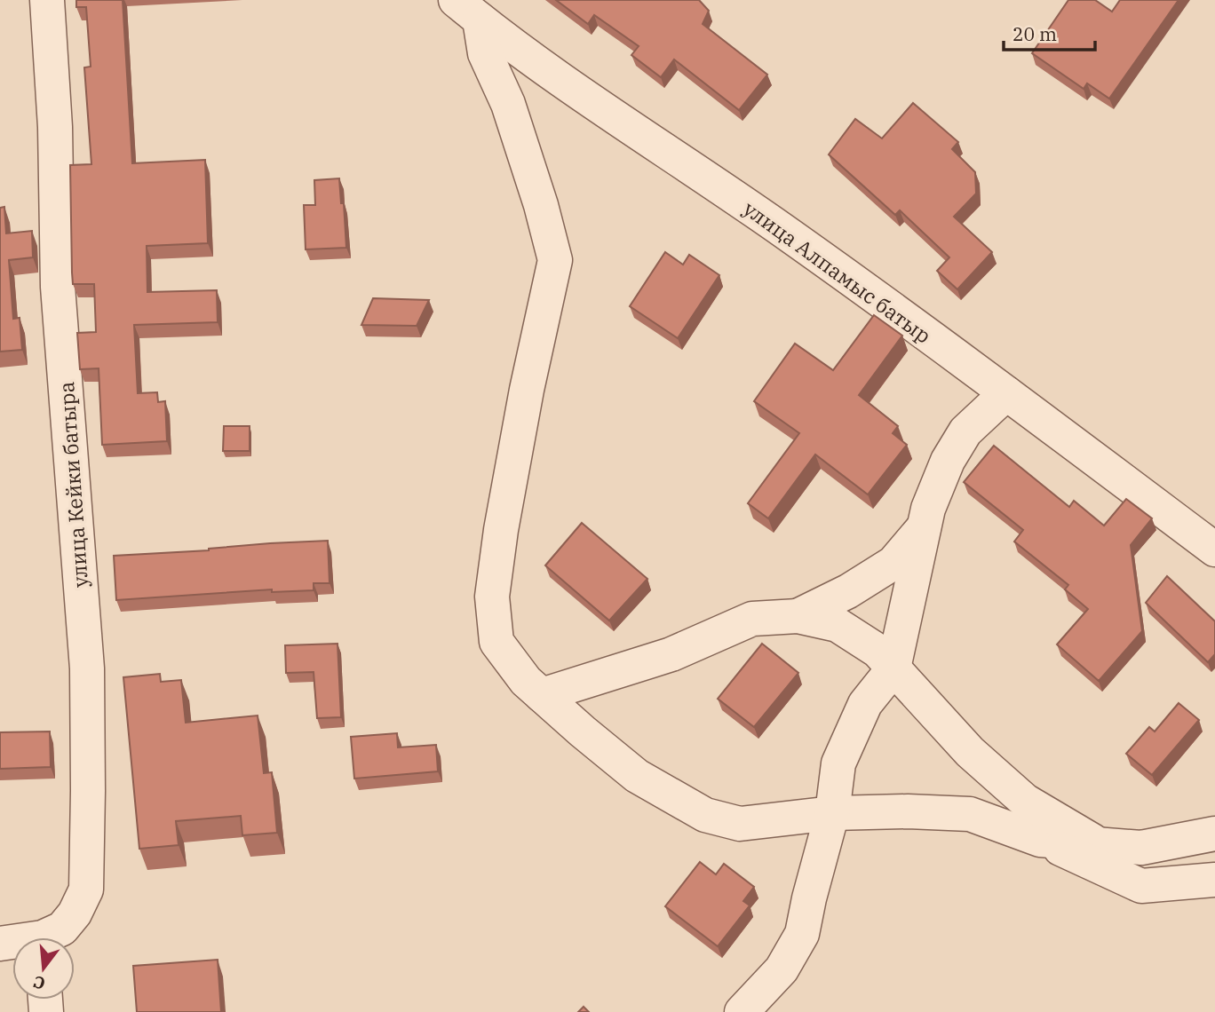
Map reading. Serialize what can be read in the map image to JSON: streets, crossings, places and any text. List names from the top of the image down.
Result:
{
  "streets": {
    "street": ["улица Алпамыс батыр", "улица Кейки батыра"]
  },
  "scale_bar": "20 m",
  "north": "bottom"
}
